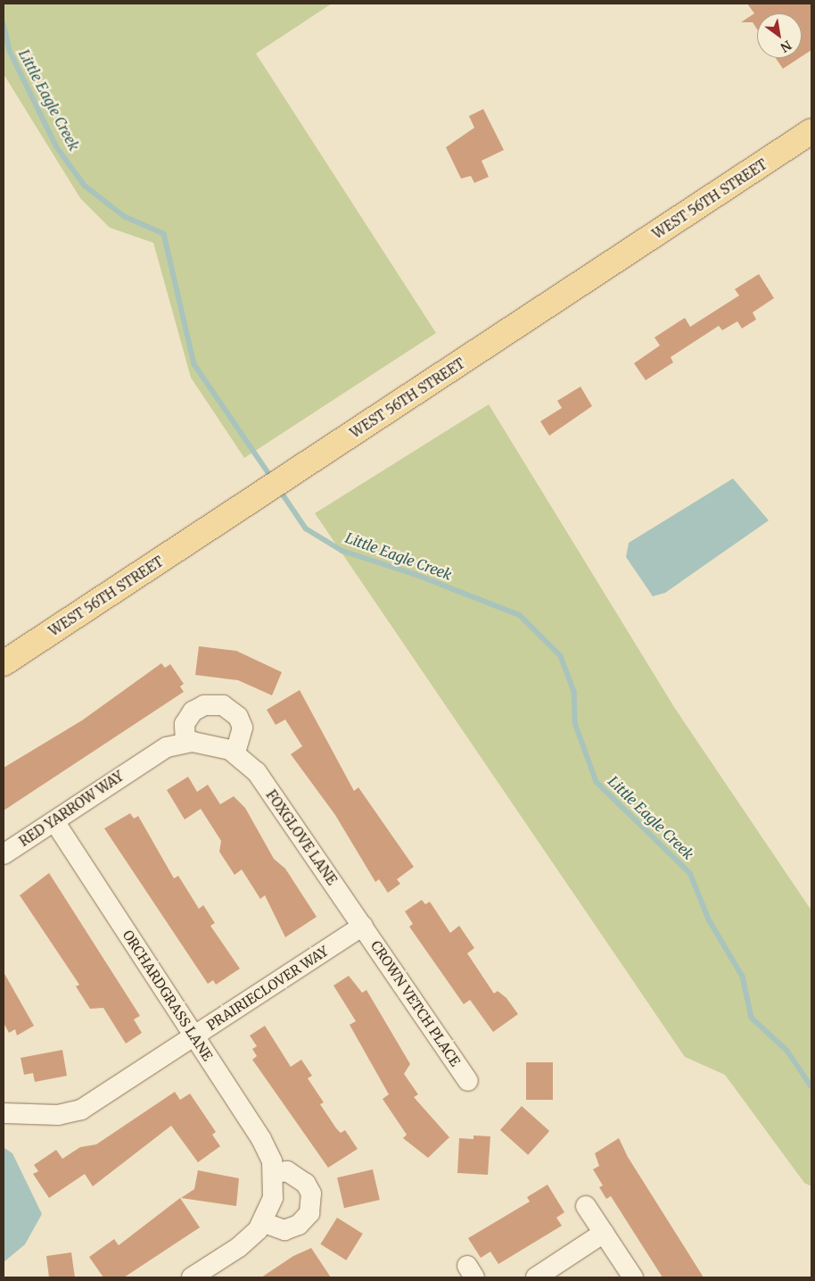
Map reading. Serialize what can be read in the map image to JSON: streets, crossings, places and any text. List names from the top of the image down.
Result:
{
  "streets": {
    "main road": ["WEST 56TH STREET"],
    "street": [
      "RED YARROW WAY",
      "FOXGLOVE LANE",
      "PRAIRIECLOVER WAY",
      "ORCHARDGRASS LANE",
      "CROWN VETCH PLACE"
    ]
  },
  "crossings": [
    ["RED YARROW WAY", "FOXGLOVE LANE"],
    ["RED YARROW WAY", "ORCHARDGRASS LANE"],
    ["FOXGLOVE LANE", "PRAIRIECLOVER WAY"],
    ["FOXGLOVE LANE", "CROWN VETCH PLACE"],
    ["PRAIRIECLOVER WAY", "ORCHARDGRASS LANE"],
    ["PRAIRIECLOVER WAY", "CROWN VETCH PLACE"]
  ],
  "water": ["Little Eagle Creek"],
  "north": "bottom right"
}
